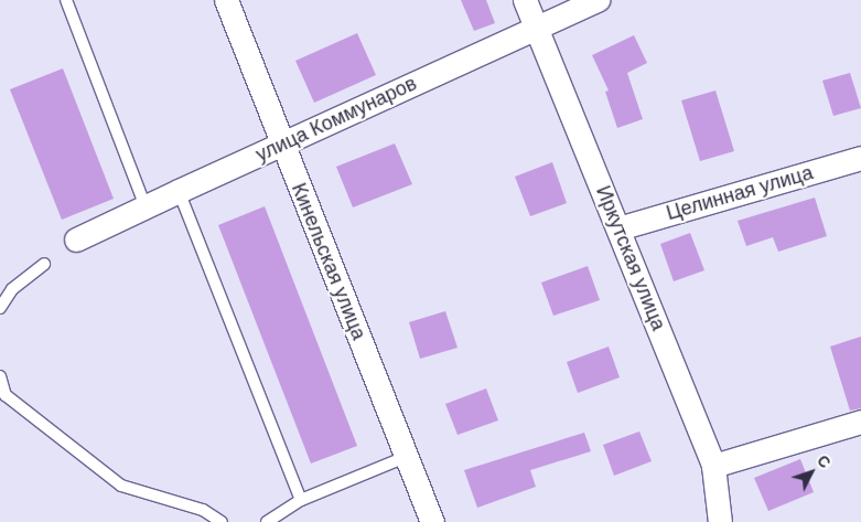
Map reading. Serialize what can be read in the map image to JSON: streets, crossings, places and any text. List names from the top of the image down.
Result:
{
  "streets": {
    "street": [
      "улица Коммунаров",
      "Целинная улица",
      "Иркутская улица",
      "Кинельская улица"
    ]
  },
  "crossings": [
    ["улица Коммунаров", "Иркутская улица"],
    ["улица Коммунаров", "Кинельская улица"],
    ["Целинная улица", "Иркутская улица"]
  ],
  "north": "top right"
}
